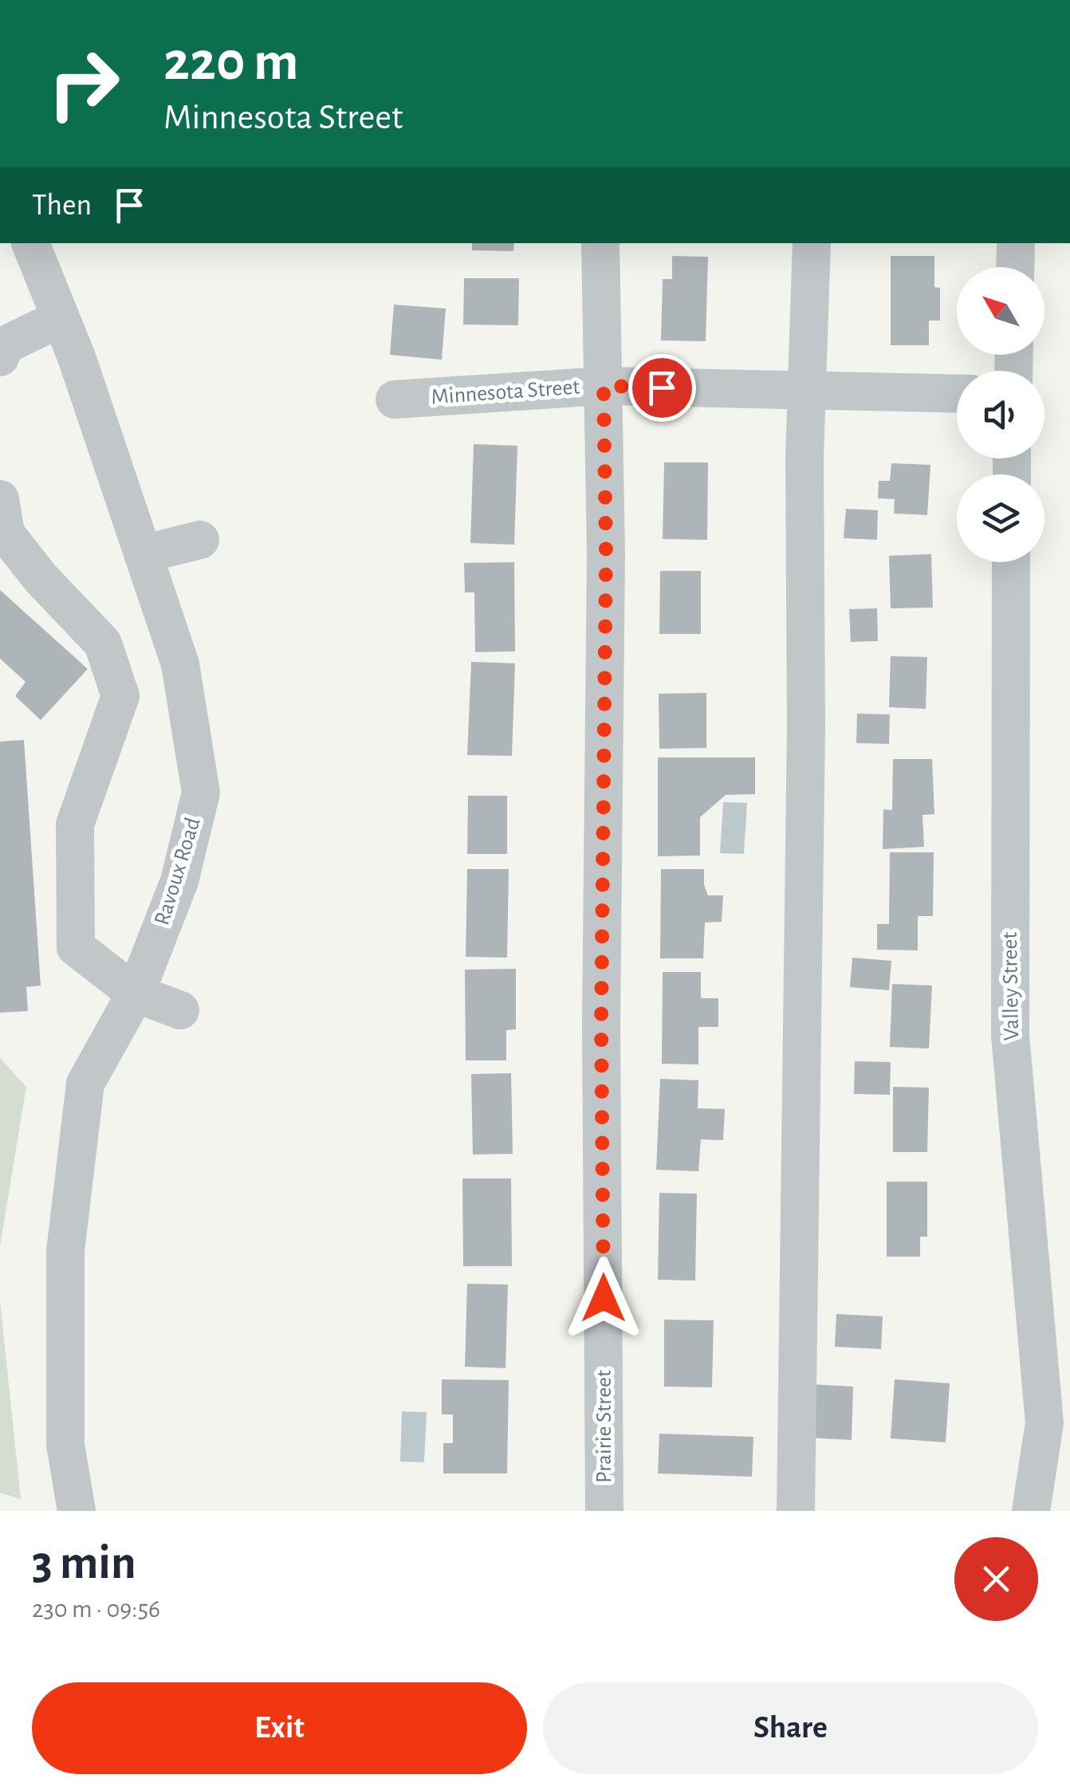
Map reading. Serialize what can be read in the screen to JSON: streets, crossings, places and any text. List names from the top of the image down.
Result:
{
  "streets": {
    "street": [
      "Minnesota Street",
      "Ravoux Road",
      "Valley Street",
      "Prairie Street"
    ]
  },
  "crossings": [
    ["Minnesota Street", "Prairie Street"]
  ],
  "north": "top left",
  "page": {
    "turn": ["220 m", "Minnesota Street"],
    "then": "Then",
    "heading": ["3 min", "230 m · 09:56"],
    "buttons": ["Exit", "Share"]
  }
}
